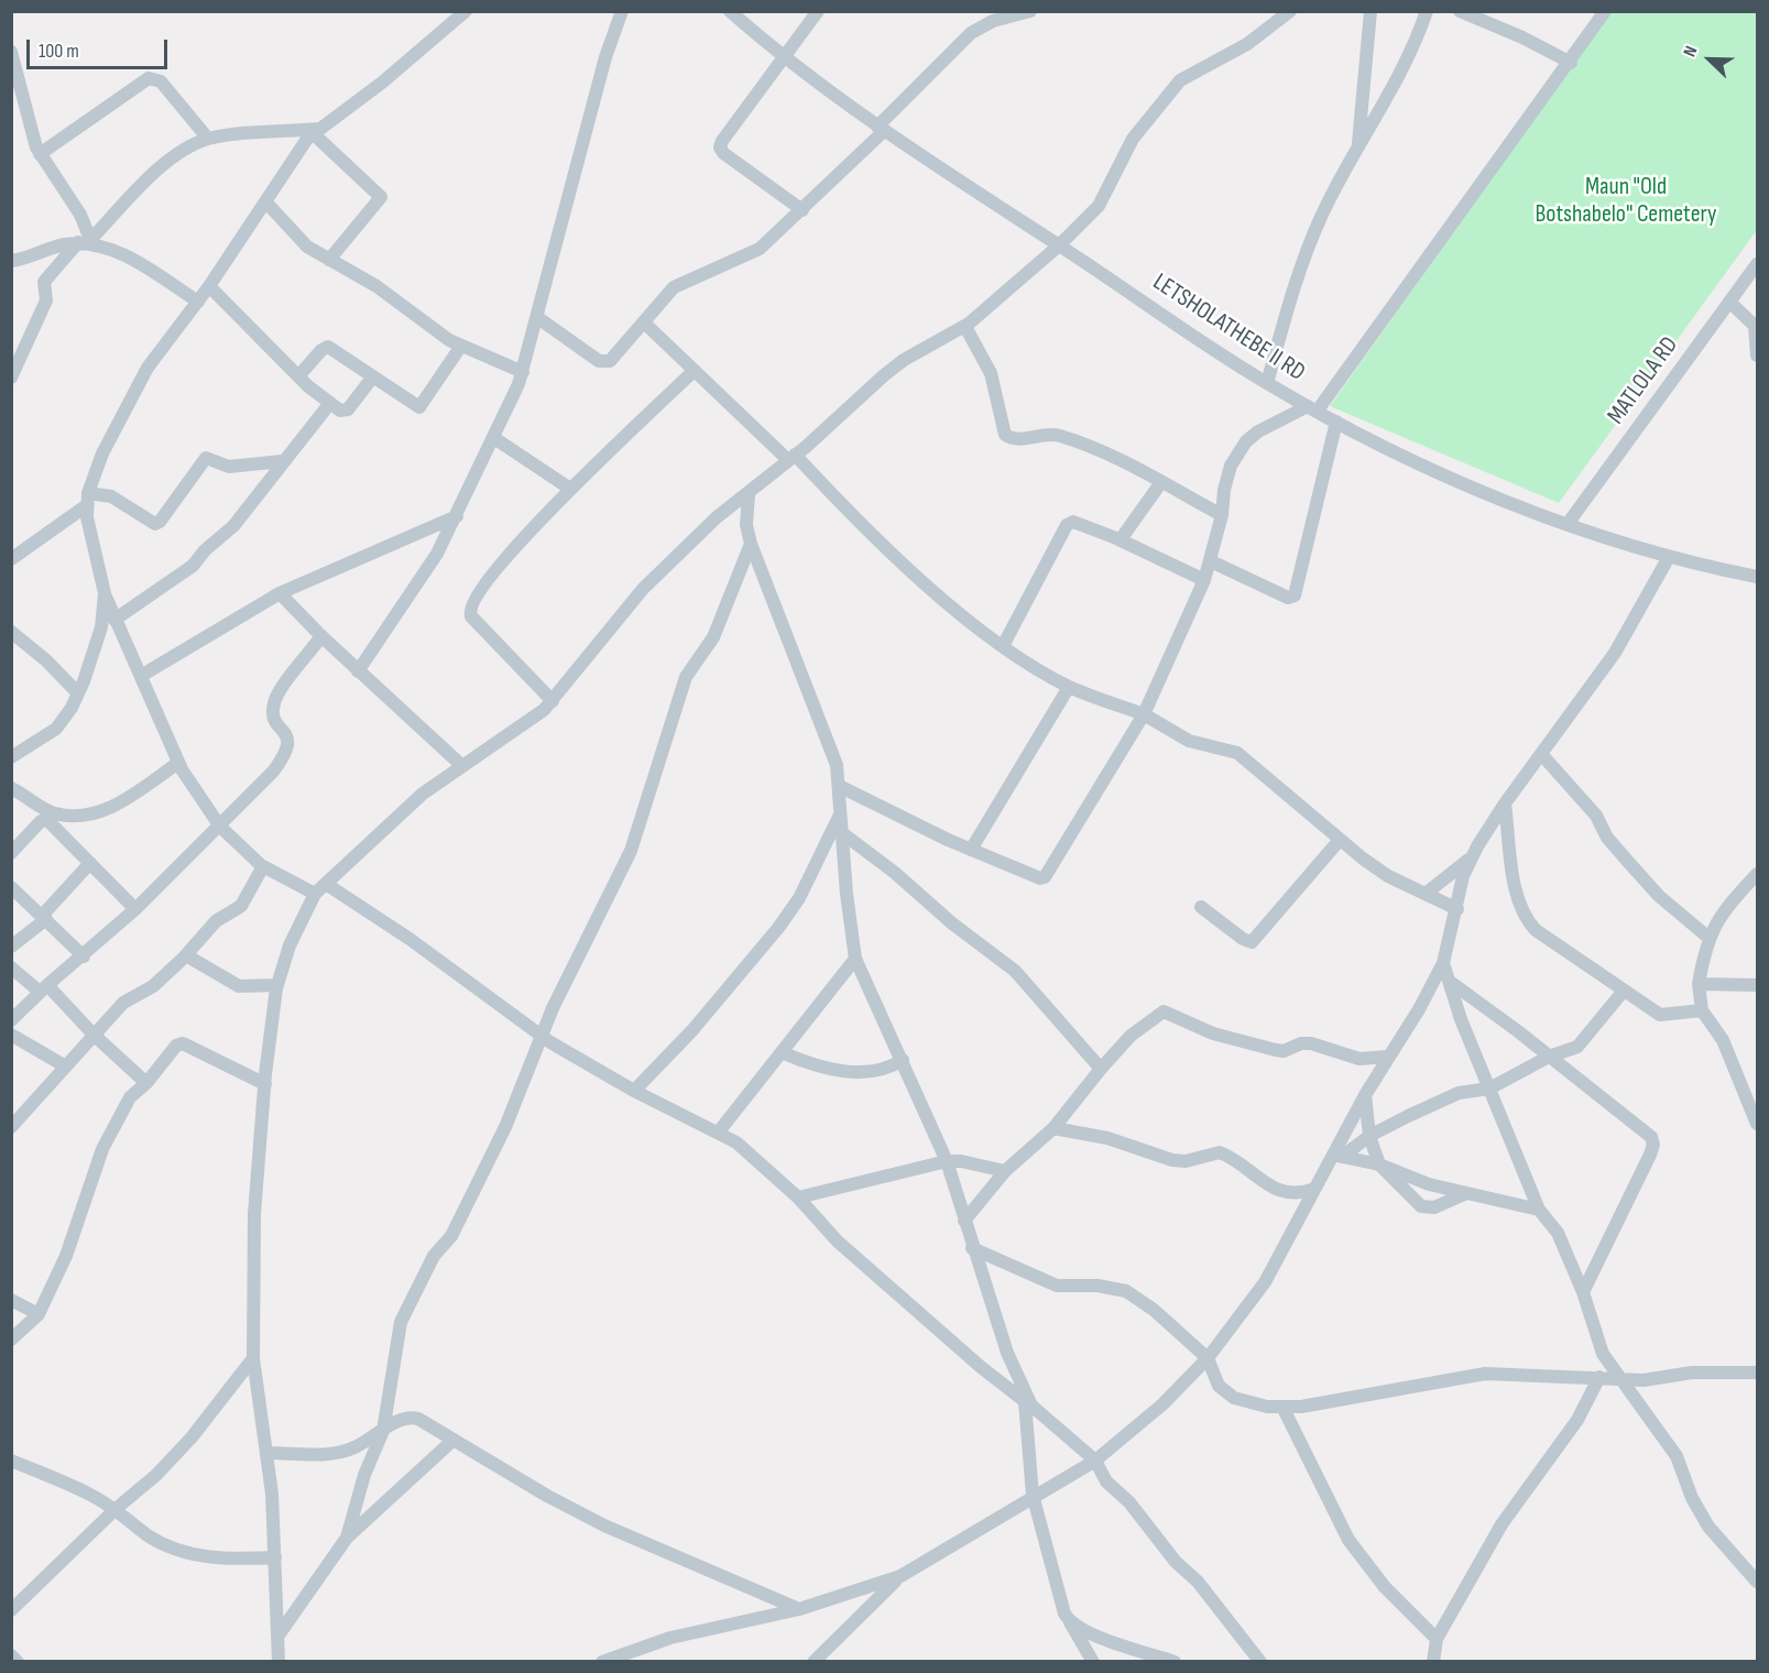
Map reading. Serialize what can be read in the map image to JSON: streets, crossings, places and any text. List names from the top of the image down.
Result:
{
  "streets": {
    "street": ["LETSHOLATHEBE II RD", "MATLOLA RD"]
  },
  "crossings": [
    ["LETSHOLATHEBE II RD", "MATLOLA RD"]
  ],
  "parks": ["Maun \"Old Botshabelo\" Cemetery"],
  "scale_bar": "100 m",
  "north": "top left"
}
